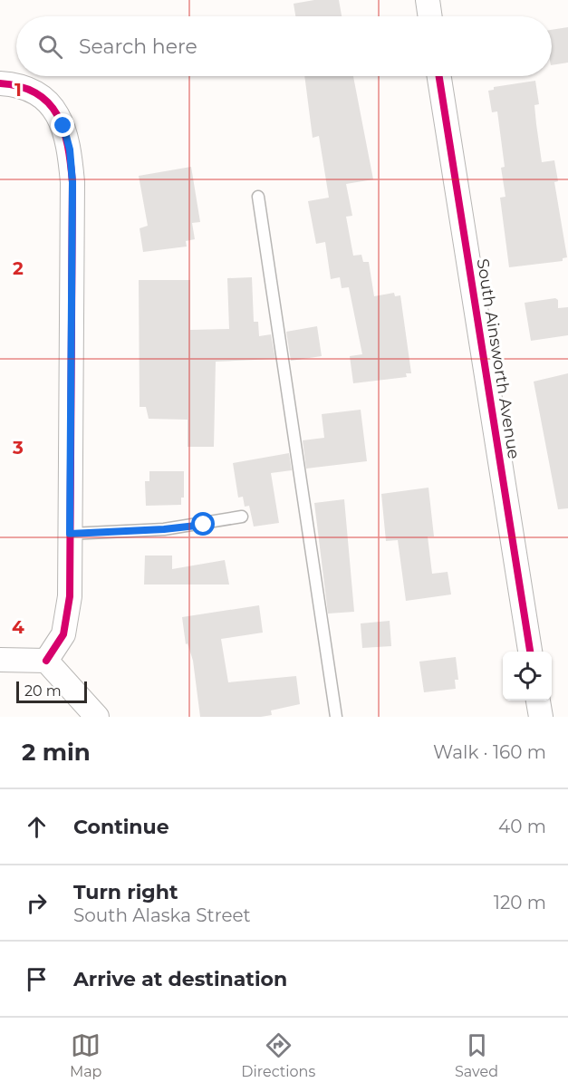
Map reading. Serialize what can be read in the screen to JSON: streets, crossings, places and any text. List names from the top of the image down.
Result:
{
  "streets": {
    "street": ["South Ainsworth Avenue"]
  },
  "scale_bar": "20 m",
  "page": {
    "search": "Search here",
    "scale": "20 m",
    "heading": ["2 min", "Walk · 160 m"],
    "list": [
      ["Continue", "40 m"],
      ["Turn right", "South Alaska Street", "120 m"],
      "Arrive at destination"
    ],
    "nav": ["Map", "Directions", "Saved"]
  },
  "grid": {
    "rows": [
      "1",
      "2",
      "3",
      "4"
    ]
  }
}
